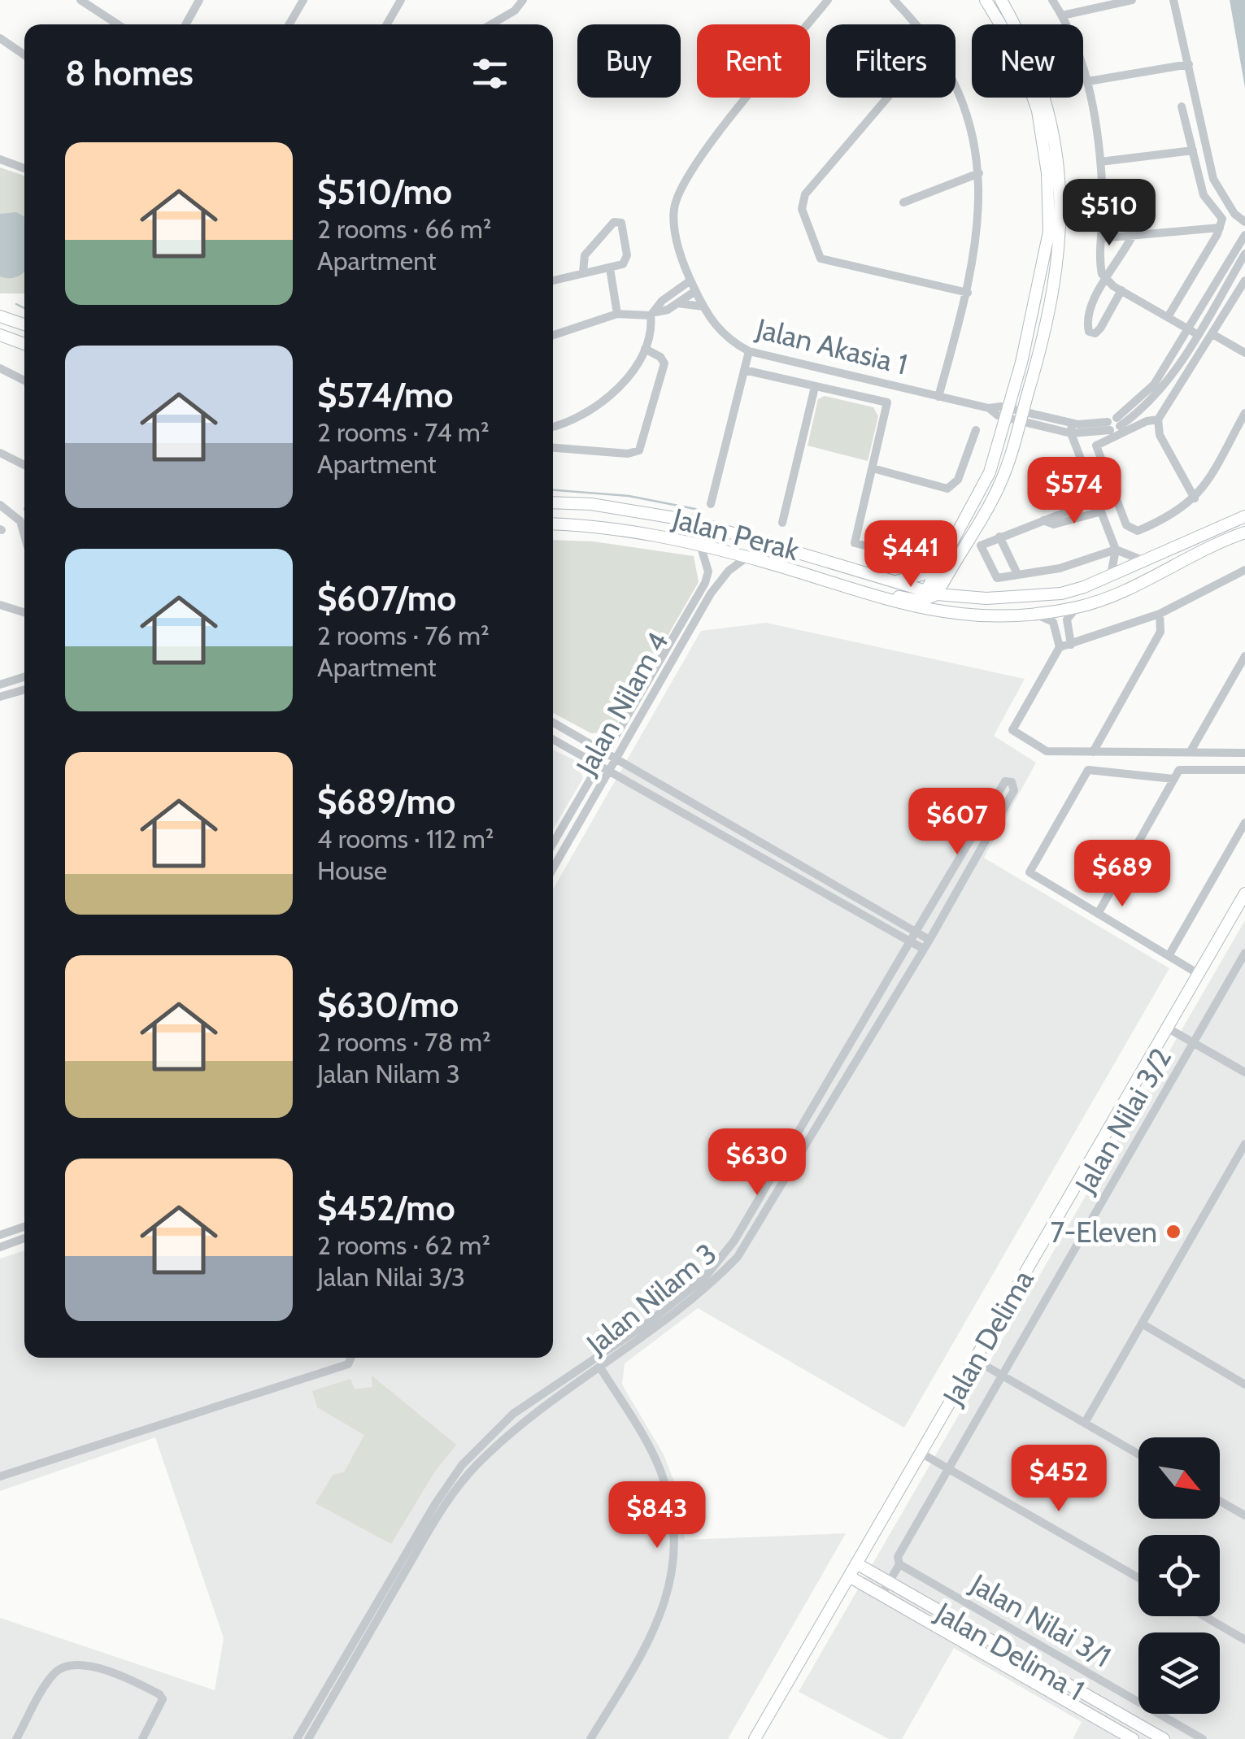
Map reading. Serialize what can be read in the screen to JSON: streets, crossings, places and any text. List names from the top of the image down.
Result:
{
  "streets": {
    "street": [
      "Jalan Akasia 1",
      "Jalan Perak",
      "Jalan Nilam 4",
      "Jalan Nilai 3/2",
      "Jalan Nilam 3",
      "Jalan Delima",
      "Jalan Nilai 3/1",
      "Jalan Delima 1"
    ]
  },
  "crossings": [
    ["Jalan Perak", "Jalan Nilam 4"],
    ["Jalan Nilai 3/2", "Jalan Nilai 3/1"],
    ["Jalan Nilai 3/2", "Jalan Delima 1"],
    ["Jalan Delima", "Jalan Delima 1"]
  ],
  "places": ["7-Eleven"],
  "north": "bottom right",
  "page": {
    "chip": [
      "Buy",
      "Rent",
      "Filters",
      "New"
    ],
    "heading": "8 homes",
    "list": [
      {
        "name": "$510/mo",
        "note": "2 rooms · 66 m² · Apartment"
      },
      {
        "name": "$574/mo",
        "note": "2 rooms · 74 m² · Apartment"
      },
      {
        "name": "$607/mo",
        "note": "2 rooms · 76 m² · Apartment"
      },
      {
        "name": "$689/mo",
        "note": "4 rooms · 112 m² · House"
      },
      {
        "name": "$630/mo",
        "note": "2 rooms · 78 m² · Jalan Nilam 3"
      },
      {
        "name": "$452/mo",
        "note": "2 rooms · 62 m² · Jalan Nilai 3/3"
      }
    ],
    "price": [
      "$510",
      "$574",
      "$441",
      "$607",
      "$689",
      "$630",
      "$452",
      "$843"
    ]
  }
}
